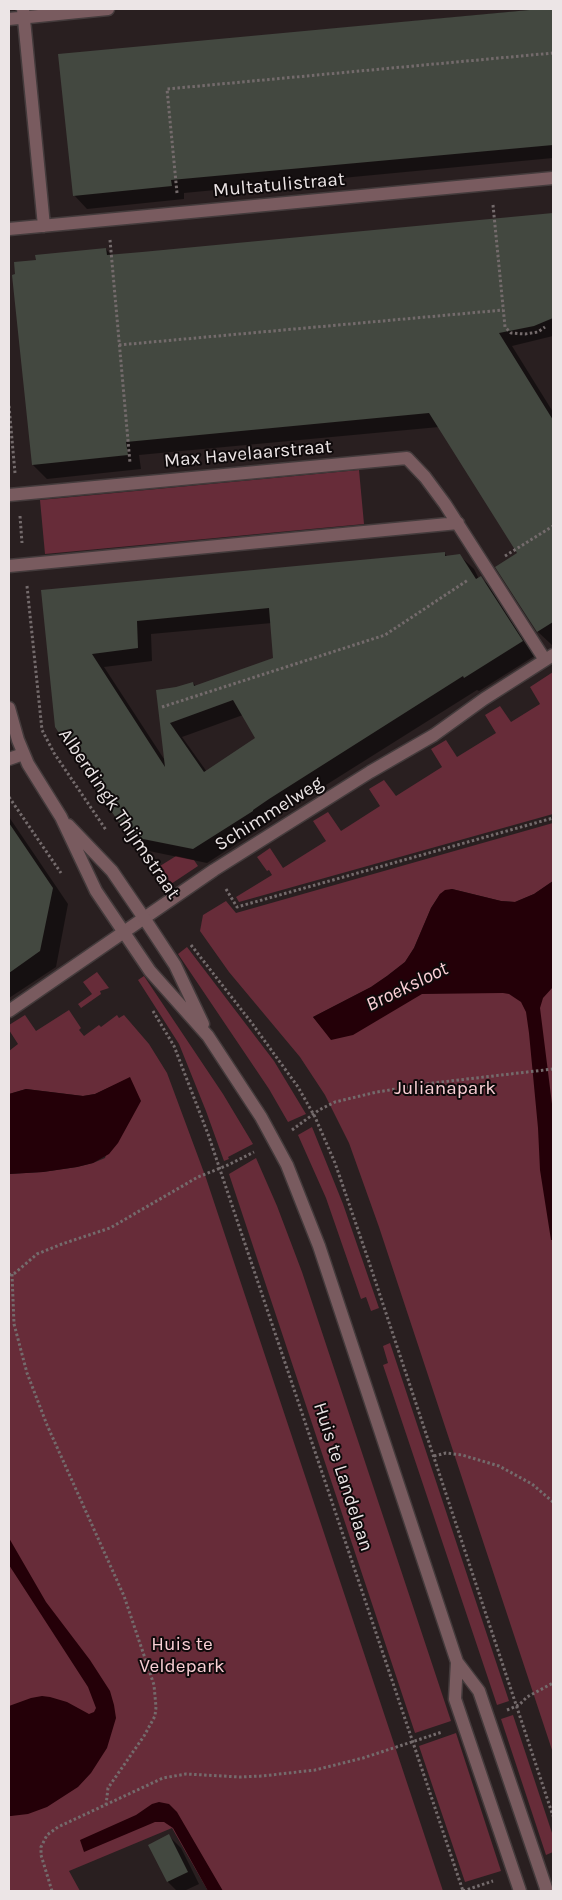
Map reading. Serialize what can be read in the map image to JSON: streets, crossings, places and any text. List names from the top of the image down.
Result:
{
  "streets": {
    "street": [
      "Multatulistraat",
      "Max Havelaarstraat",
      "Alberdingk Thijmstraat",
      "Schimmelweg"
    ],
    "path": ["Huis te Landelaan"]
  },
  "crossings": [
    ["Max Havelaarstraat", "Alberdingk Thijmstraat"],
    ["Max Havelaarstraat", "Schimmelweg"],
    ["Alberdingk Thijmstraat", "Schimmelweg"]
  ],
  "water": ["Broeksloot"],
  "parks": ["Julianapark", "Huis te Veldepark"]
}
